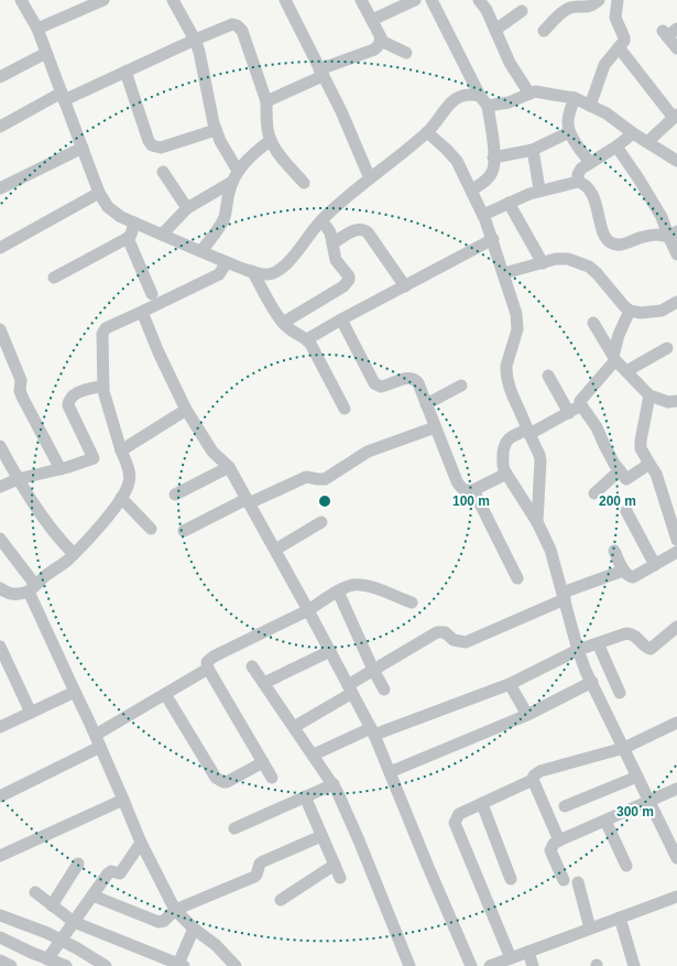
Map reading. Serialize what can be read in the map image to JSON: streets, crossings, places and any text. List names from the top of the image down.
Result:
{
  "rings": ["100 m", "200 m", "300 m"]
}
